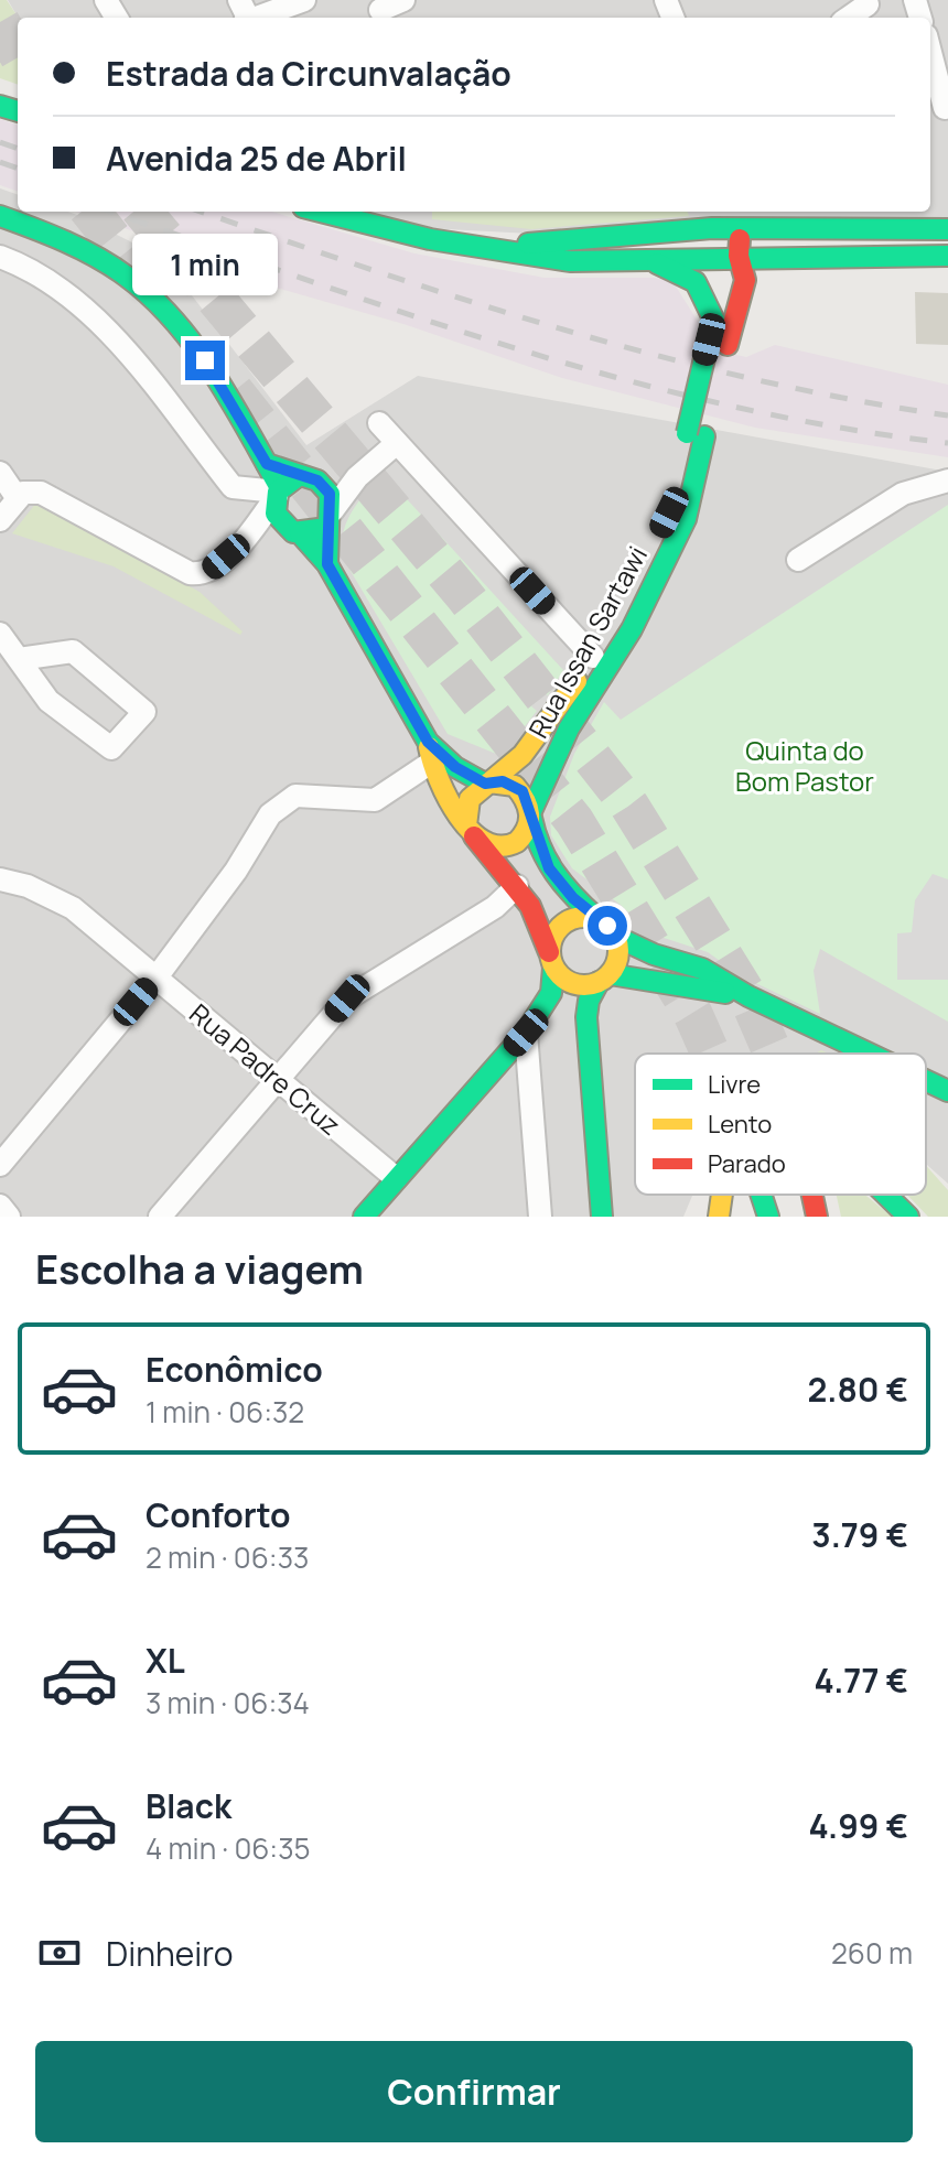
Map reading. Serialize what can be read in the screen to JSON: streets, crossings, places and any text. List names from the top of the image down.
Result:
{
  "streets": {
    "main road": ["Rua Issan Sartawi"],
    "street": ["Rua Padre Cruz"]
  },
  "parks": ["Quinta do Bom Pastor"],
  "legend": ["Livre", "Lento", "Parado"],
  "page": {
    "banner": ["Estrada da Circunvalação", "Avenida 25 de Abril"],
    "bubble": "1 min",
    "heading": "Escolha a viagem",
    "list": [
      {
        "name": "Econômico",
        "note": "1 min · 06:32",
        "value": "2.80 €"
      },
      {
        "name": "Conforto",
        "note": "2 min · 06:33",
        "value": "3.79 €"
      },
      {
        "name": "XL",
        "note": "3 min · 06:34",
        "value": "4.77 €"
      },
      {
        "name": "Black",
        "note": "4 min · 06:35",
        "value": "4.99 €"
      }
    ],
    "pay": ["Dinheiro", "260 m"],
    "buttons": "Confirmar"
  }
}
